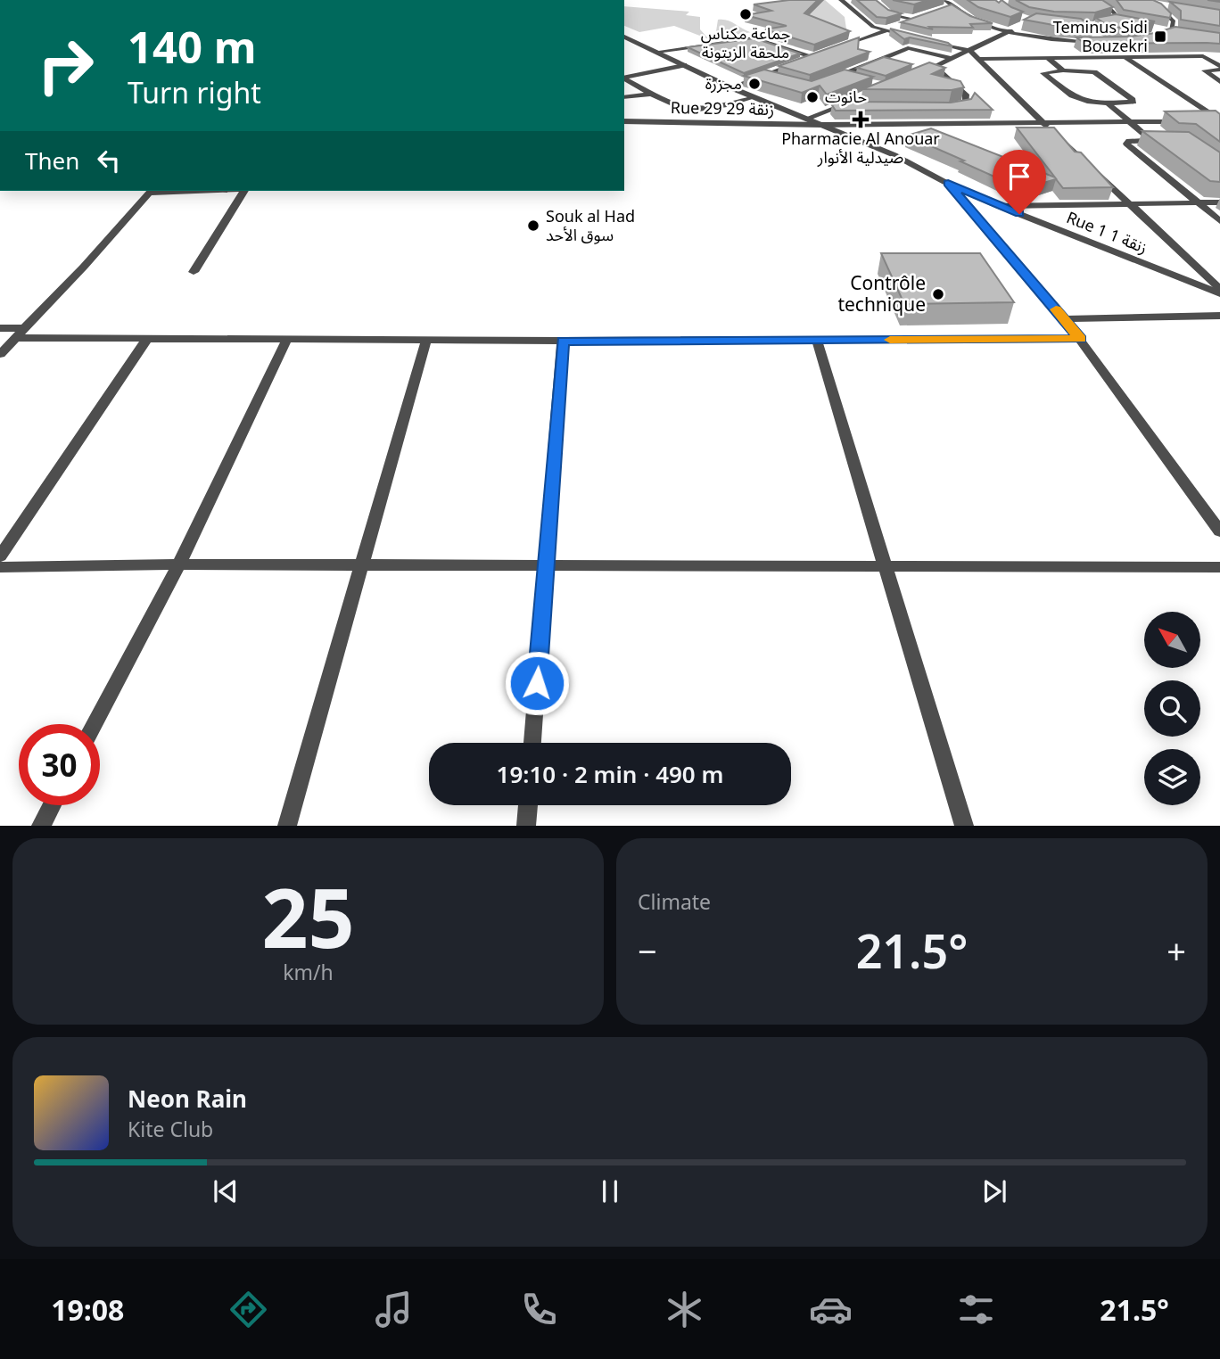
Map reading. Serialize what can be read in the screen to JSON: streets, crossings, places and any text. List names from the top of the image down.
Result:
{
  "streets": {
    "street": ["Rue 29 زنقة 29", "Rue 1 زنقة 1"]
  },
  "crossings": [
    ["Rue 29 زنقة 29", "Rue 1 زنقة 1"]
  ],
  "places": {
    "other": [
      "جماعة مكناس ملحقة الزيتونة",
      "مجزرة",
      "حانوت",
      "Souk al Had سوق الأحد",
      "Contrôle technique"
    ],
    "transit": ["Teminus Sidi Bouzekri"],
    "health": ["Pharmacie Al Anouar صيدلية الأنوار"]
  },
  "north": "top left",
  "page": {
    "turn": ["140 m", "Turn right"],
    "then": "Then",
    "limit": "30",
    "trip": "19:10 · 2 min · 490 m",
    "tile": [
      ["25", "km/h"],
      "Climate"
    ],
    "heat": ["−", "21.5°", "+"],
    "song": ["Neon Rain", "Kite Club"],
    "tabs": ["19:08", "21.5°"]
  }
}
